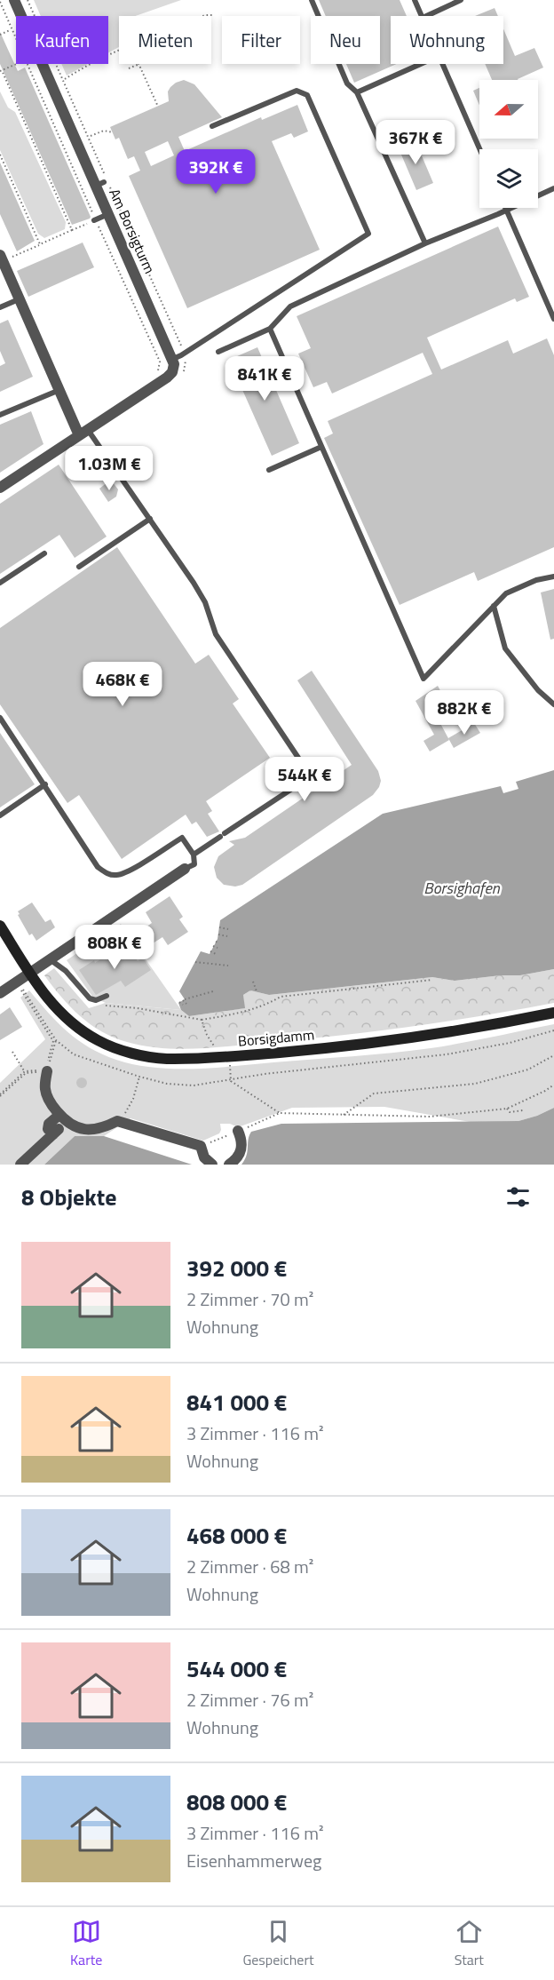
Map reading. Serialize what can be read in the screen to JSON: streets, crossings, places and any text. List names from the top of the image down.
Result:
{
  "streets": {
    "street": ["Am Borsigturm", "Borsigdamm"]
  },
  "water": ["Borsighafen"],
  "north": "left",
  "page": {
    "chip": [
      "Kaufen",
      "Mieten",
      "Filter",
      "Neu",
      "Wohnung"
    ],
    "price": [
      "367K €",
      "392K €",
      "841K €",
      "1.03M €",
      "468K €",
      "882K €",
      "544K €",
      "808K €"
    ],
    "heading": "8 Objekte",
    "list": [
      {
        "name": "392 000 €",
        "note": "2 Zimmer · 70 m² · Wohnung"
      },
      {
        "name": "841 000 €",
        "note": "3 Zimmer · 116 m² · Wohnung"
      },
      {
        "name": "468 000 €",
        "note": "2 Zimmer · 68 m² · Wohnung"
      },
      {
        "name": "544 000 €",
        "note": "2 Zimmer · 76 m² · Wohnung"
      },
      {
        "name": "808 000 €",
        "note": "3 Zimmer · 116 m² · Eisenhammerweg"
      }
    ],
    "tabs": ["Karte", "Gespeichert", "Start"]
  }
}
